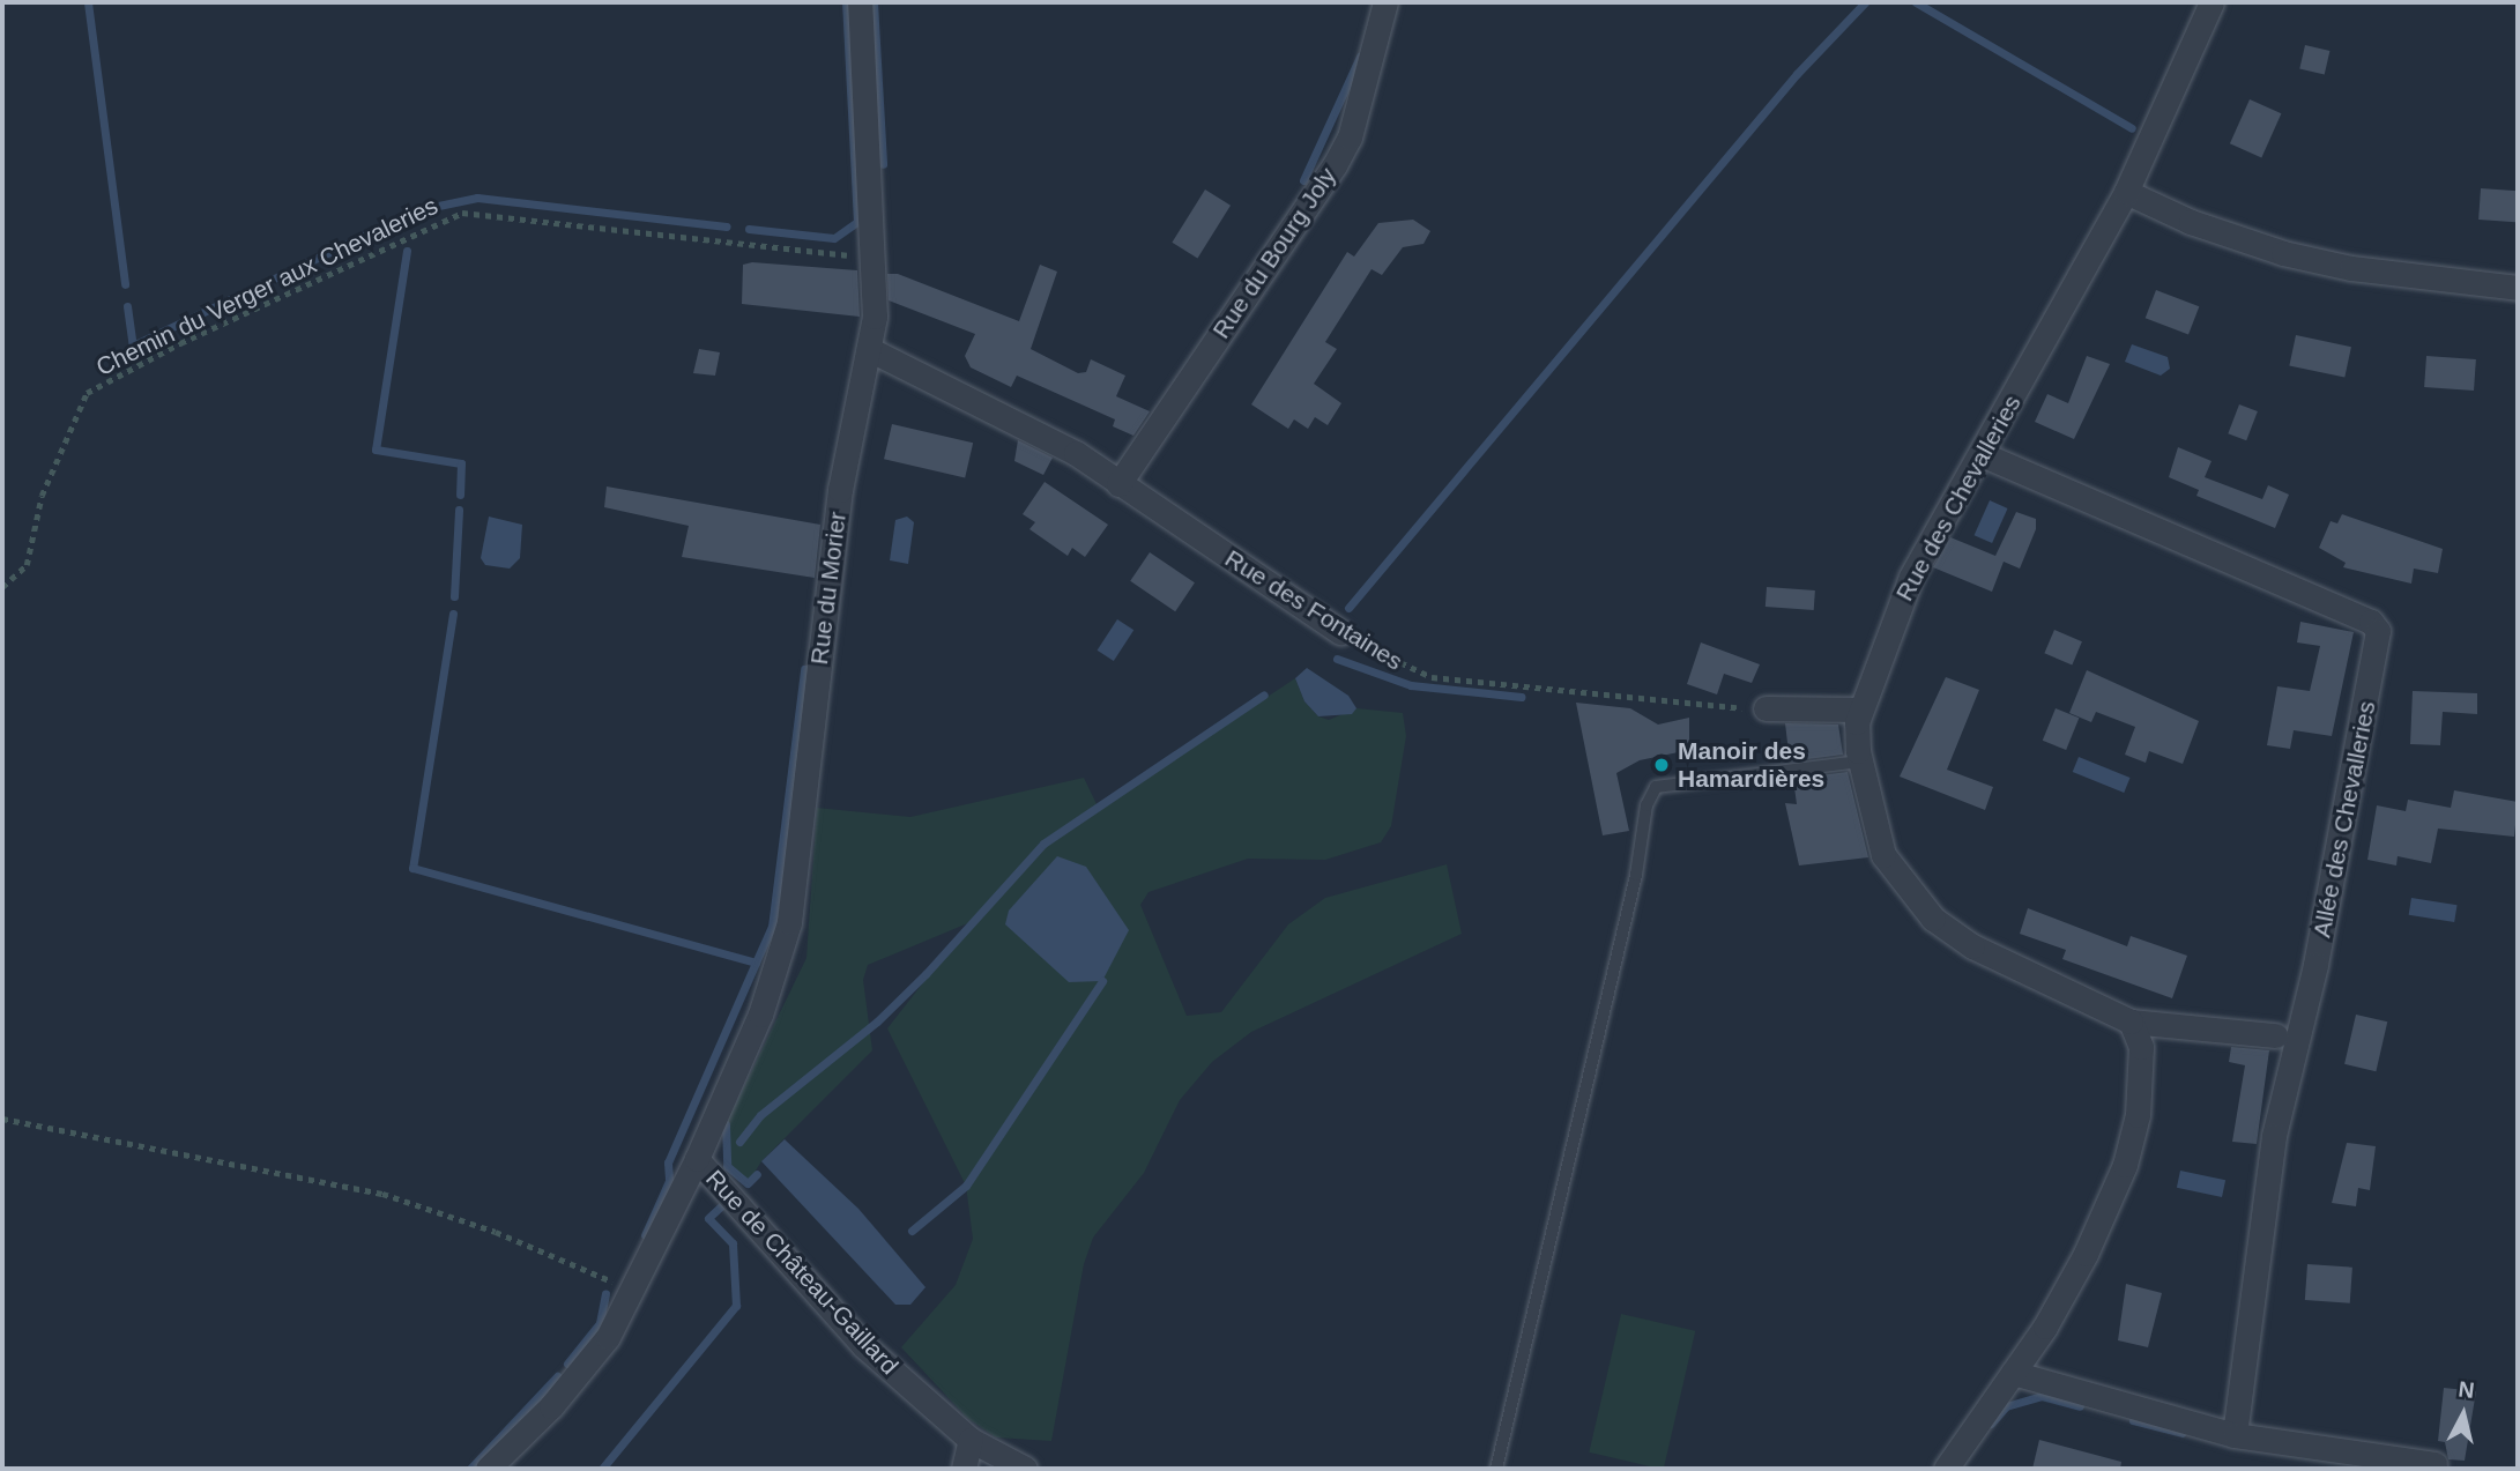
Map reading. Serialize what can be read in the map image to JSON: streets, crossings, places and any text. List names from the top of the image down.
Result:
{
  "streets": {
    "street": [
      "Rue du Bourg Joly",
      "Rue des Chevalleries",
      "Rue du Morier",
      "Rue des Fontaines",
      "Allée des Chevalleries",
      "Rue de Château-Gaillard"
    ],
    "path": ["Chemin du Verger aux Chevaleries"]
  },
  "crossings": [
    ["Rue du Bourg Joly", "Rue des Fontaines"],
    ["Chemin du Verger aux Chevaleries", "Rue du Morier"],
    ["Rue des Chevalleries", "Allée des Chevalleries"],
    ["Rue du Morier", "Rue des Fontaines"],
    ["Rue du Morier", "Rue de Château-Gaillard"]
  ],
  "places": ["Manoir des Hamardières"],
  "north": "top"
}
